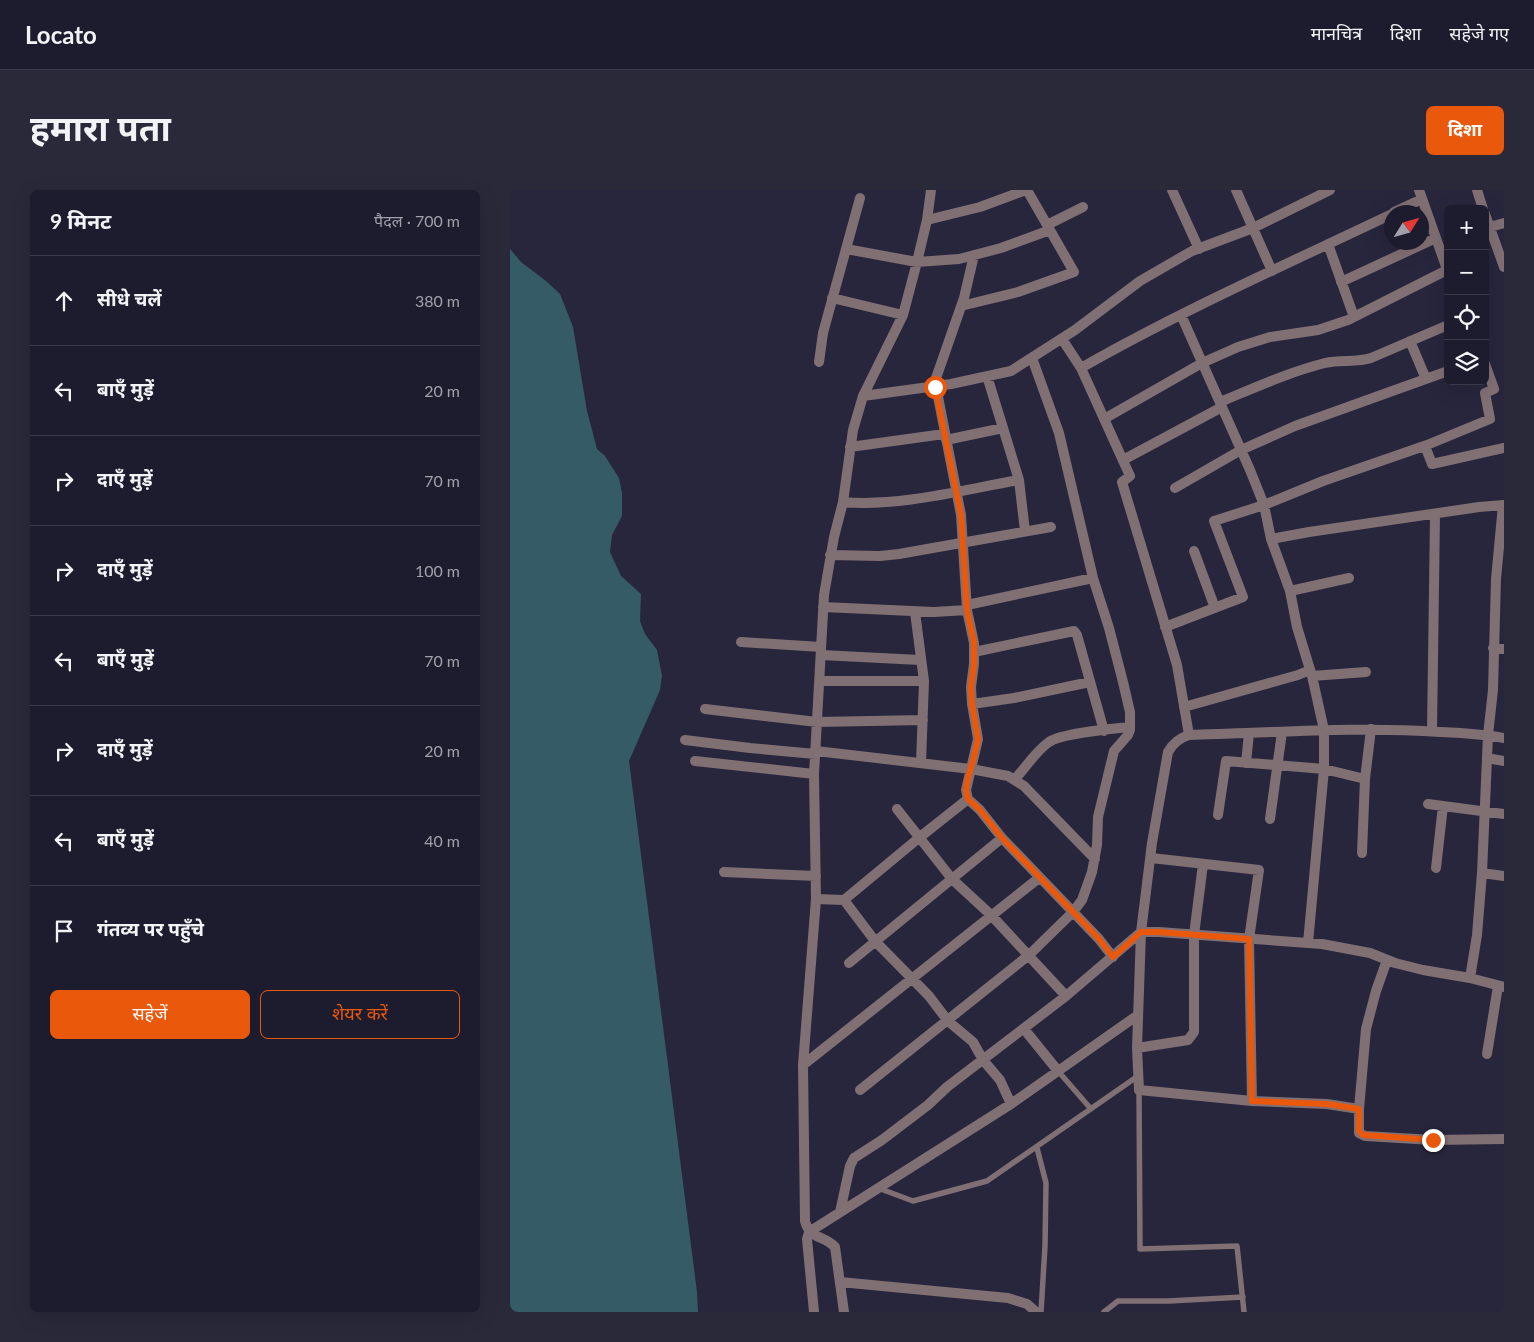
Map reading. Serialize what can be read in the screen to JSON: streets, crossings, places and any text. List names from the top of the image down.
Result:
{
  "north": "top right",
  "page": {
    "header": "Locato",
    "nav": ["मानचित्र", "दिशा", "सहेजे गए"],
    "title": "हमारा पता",
    "buttons": [
      "दिशा",
      ["सहेजें", "शेयर करें"]
    ],
    "heading": ["9 मिनट", "पैदल · 700 m"],
    "map_buttons": ["+", "−"],
    "list": [
      ["सीधे चलें", "380 m"],
      ["बाएँ मुड़ें", "20 m"],
      ["दाएँ मुड़ें", "70 m"],
      ["दाएँ मुड़ें", "100 m"],
      ["बाएँ मुड़ें", "70 m"],
      ["दाएँ मुड़ें", "20 m"],
      ["बाएँ मुड़ें", "40 m"],
      "गंतव्य पर पहुँचे"
    ]
  }
}
